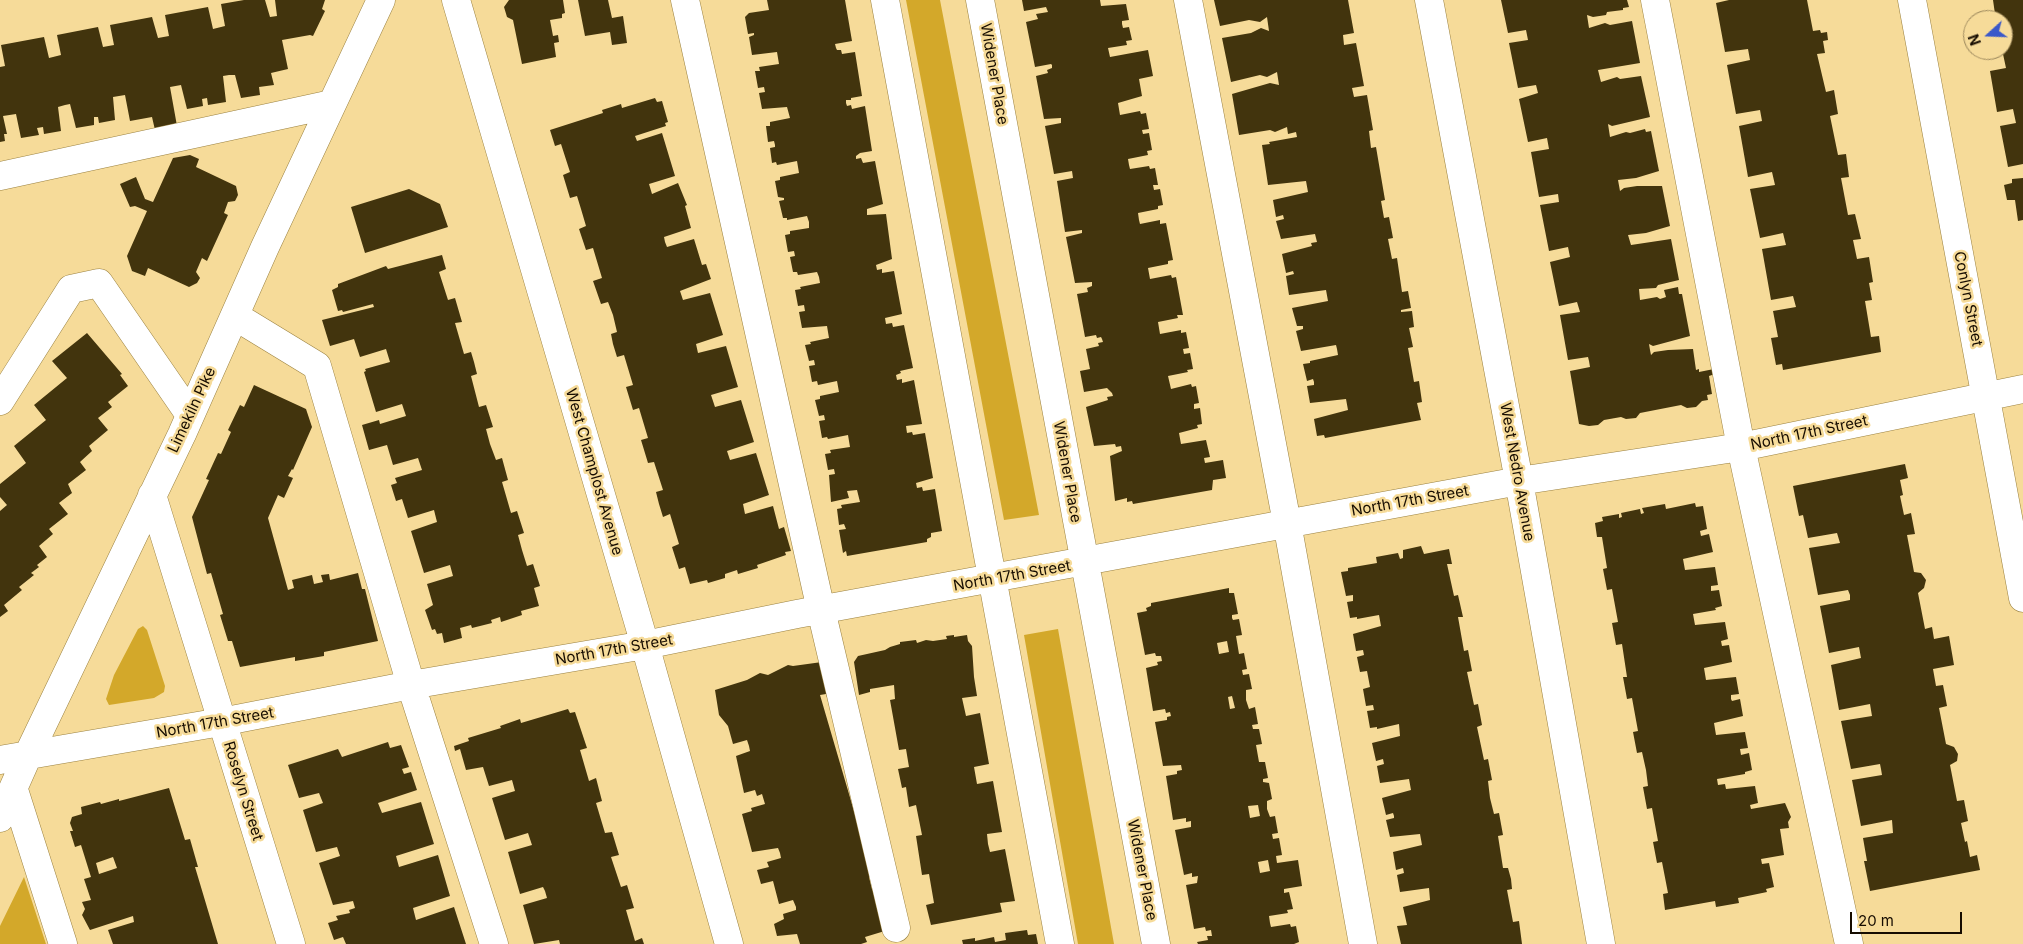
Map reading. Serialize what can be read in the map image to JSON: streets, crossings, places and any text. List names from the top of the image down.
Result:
{
  "streets": {
    "street": [
      "Widener Place",
      "Conlyn Street",
      "Limekiln Pike",
      "North 17th Street",
      "West Champlost Avenue",
      "West Nedro Avenue",
      "Roselyn Street"
    ]
  },
  "crossings": [
    ["Widener Place", "North 17th Street"],
    ["Conlyn Street", "North 17th Street"],
    ["Limekiln Pike", "North 17th Street"],
    ["Limekiln Pike", "Roselyn Street"],
    ["North 17th Street", "West Champlost Avenue"],
    ["North 17th Street", "West Nedro Avenue"],
    ["North 17th Street", "Roselyn Street"]
  ],
  "scale_bar": "20 m",
  "north": "left"
}
